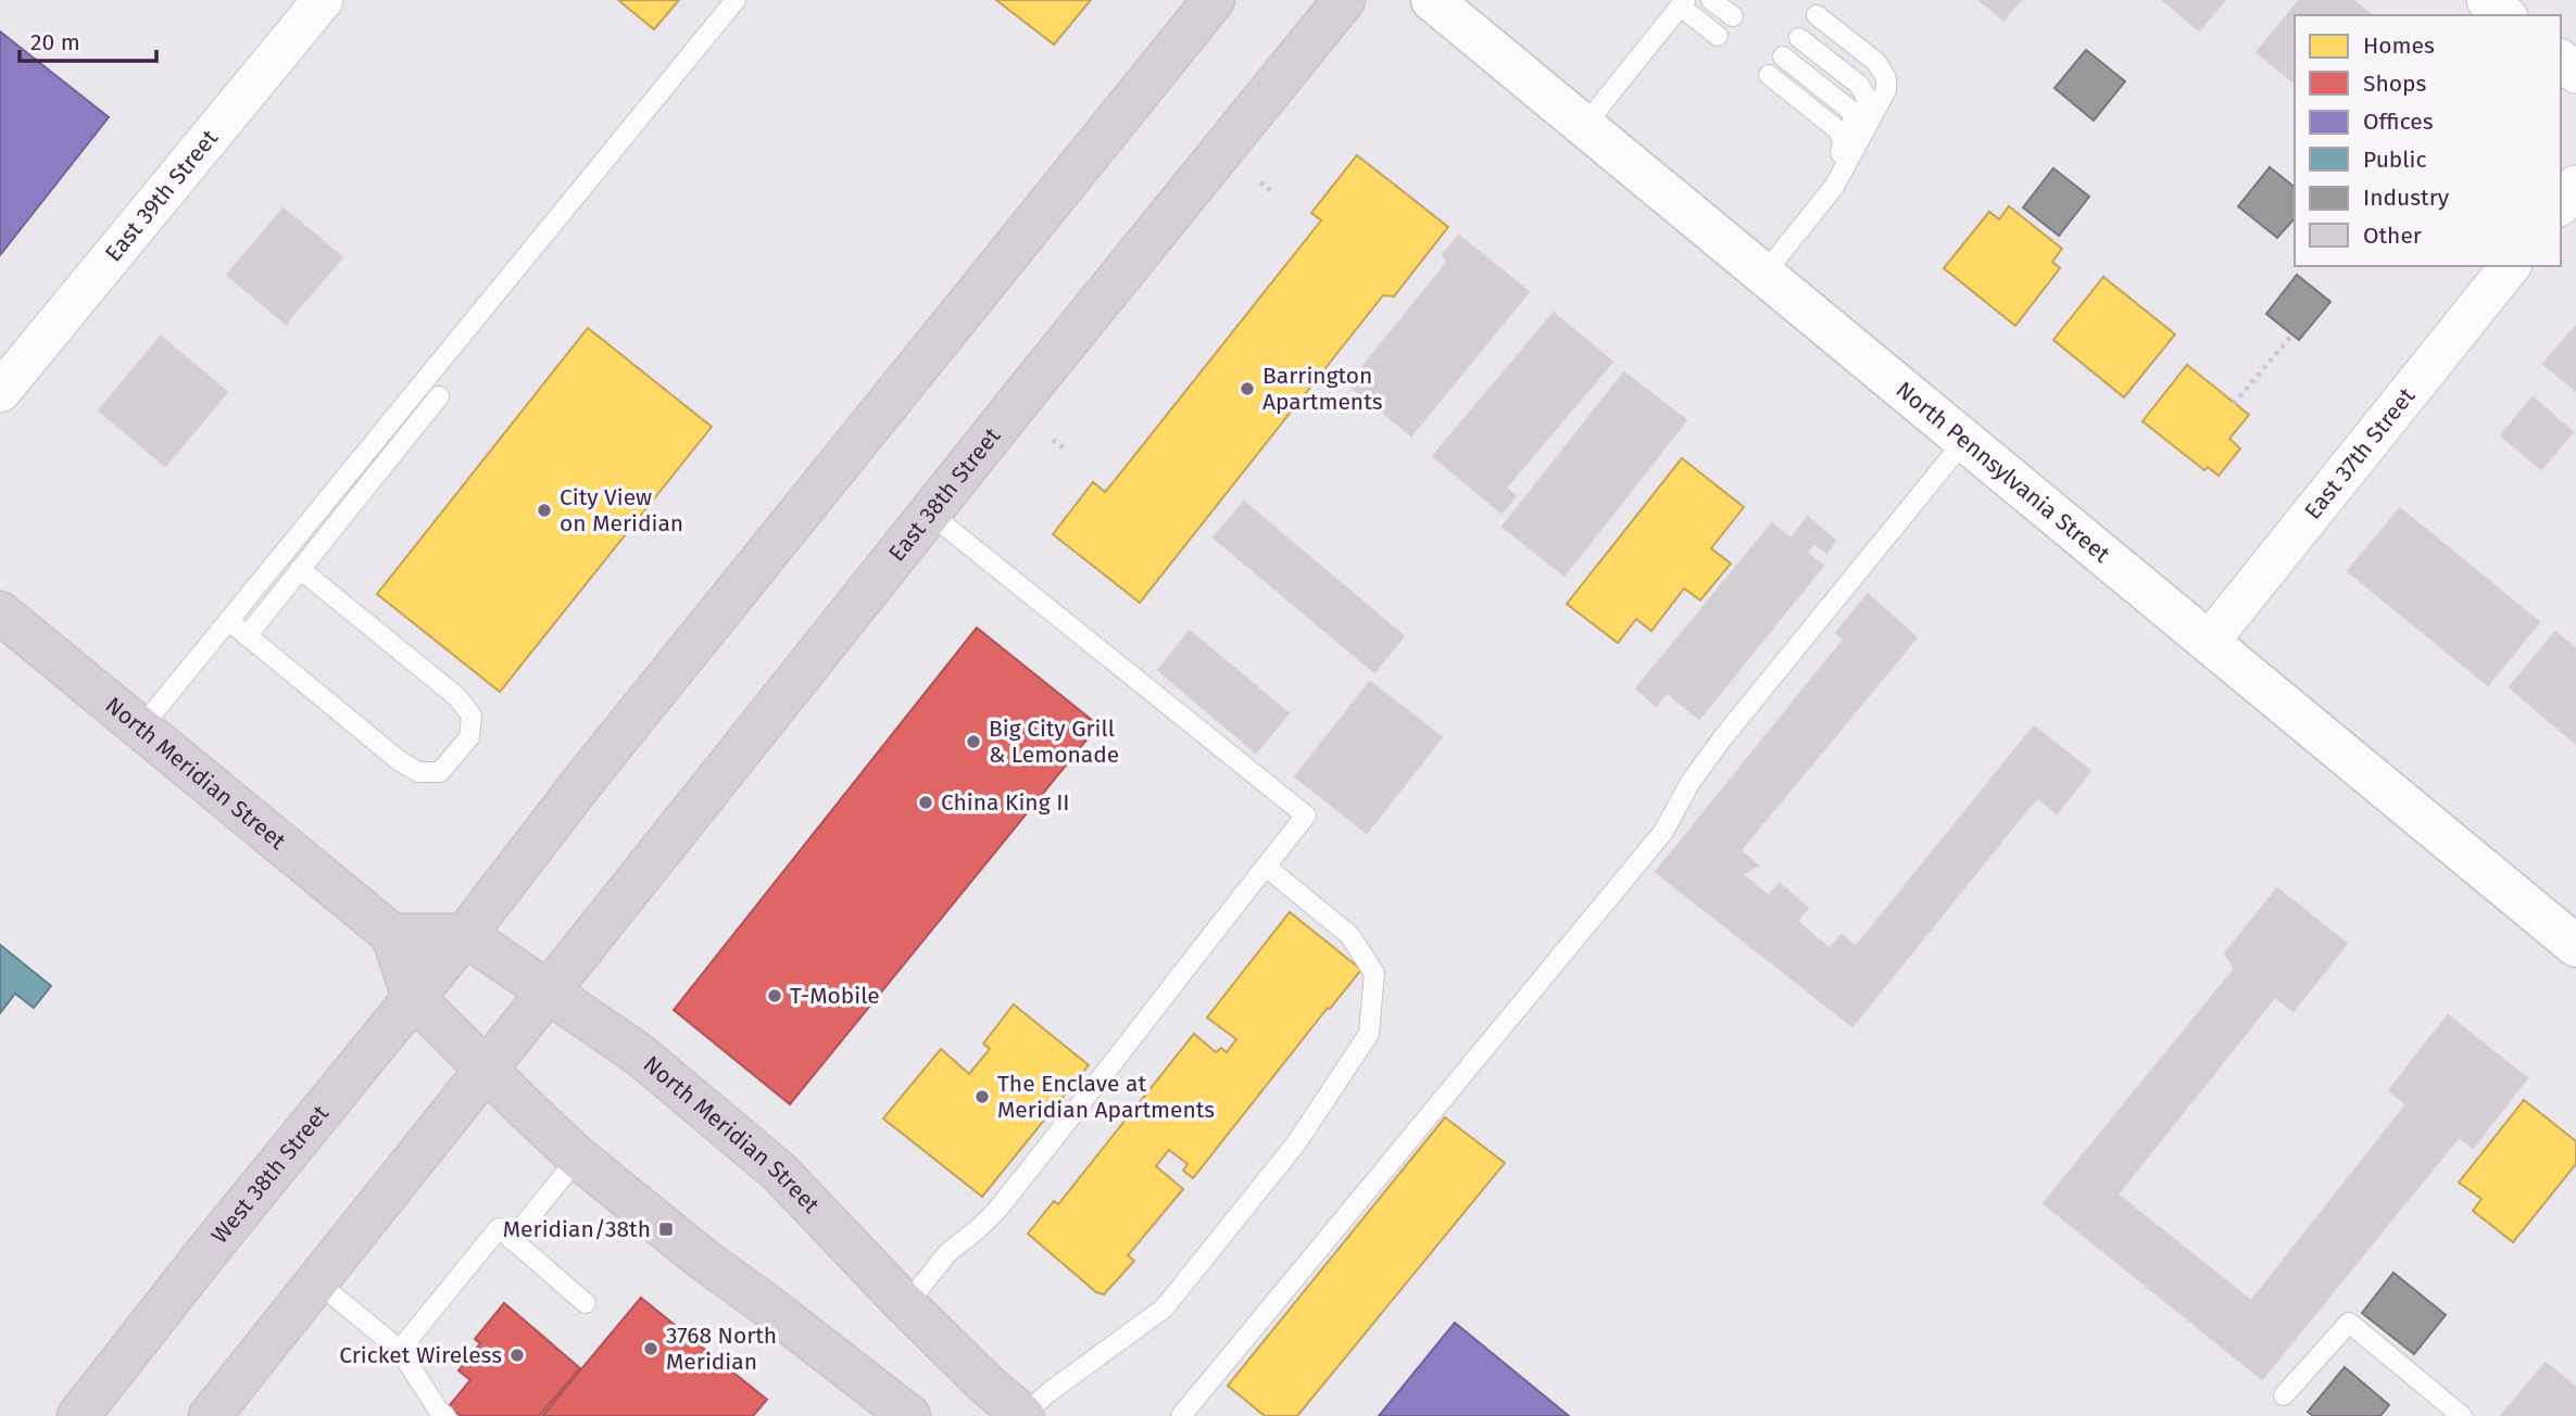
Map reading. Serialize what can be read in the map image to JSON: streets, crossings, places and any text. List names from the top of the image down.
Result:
{
  "streets": {
    "main road": ["East 38th Street", "North Meridian Street", "West 38th Street"],
    "street": ["East 39th Street", "East 37th Street", "North Pennsylvania Street"]
  },
  "crossings": [
    ["East 37th Street", "North Pennsylvania Street"],
    ["East 38th Street", "North Meridian Street"],
    ["North Meridian Street", "West 38th Street"]
  ],
  "places": {
    "other": [
      "Barrington Apartments",
      "City View on Meridian",
      "Big City Grill & Lemonade",
      "China King II",
      "T-Mobile",
      "The Enclave at Meridian Apartments",
      "3768 North Meridian",
      "Cricket Wireless"
    ],
    "transit": ["Meridian/38th"]
  },
  "legend": [
    "Homes",
    "Shops",
    "Offices",
    "Public",
    "Industry",
    "Other"
  ],
  "scale_bar": "20 m"
}
